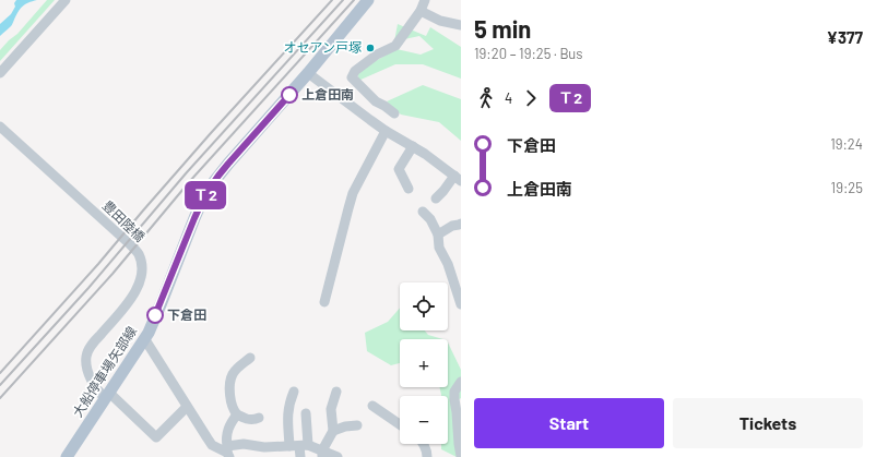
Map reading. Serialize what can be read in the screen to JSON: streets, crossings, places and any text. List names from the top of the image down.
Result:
{
  "streets": {
    "main road": ["大船停車場矢部線"],
    "street": ["豊田陸橋"]
  },
  "crossings": [
    ["豊田陸橋", "大船停車場矢部線"]
  ],
  "places": ["オセアン戸塚", "上倉田南", "下倉田"],
  "lines": ["bus line Ｔ2"],
  "page": {
    "on_map": "Ｔ2",
    "heading": ["5 min", "19:20 – 19:25 · Bus", "¥377"],
    "legs": ["4", "Ｔ2"],
    "list": [
      {
        "name": "下倉田",
        "value": "19:24"
      },
      {
        "name": "上倉田南",
        "value": "19:25"
      }
    ],
    "map_buttons": ["+", "−"],
    "buttons": ["Start", "Tickets"]
  }
}
